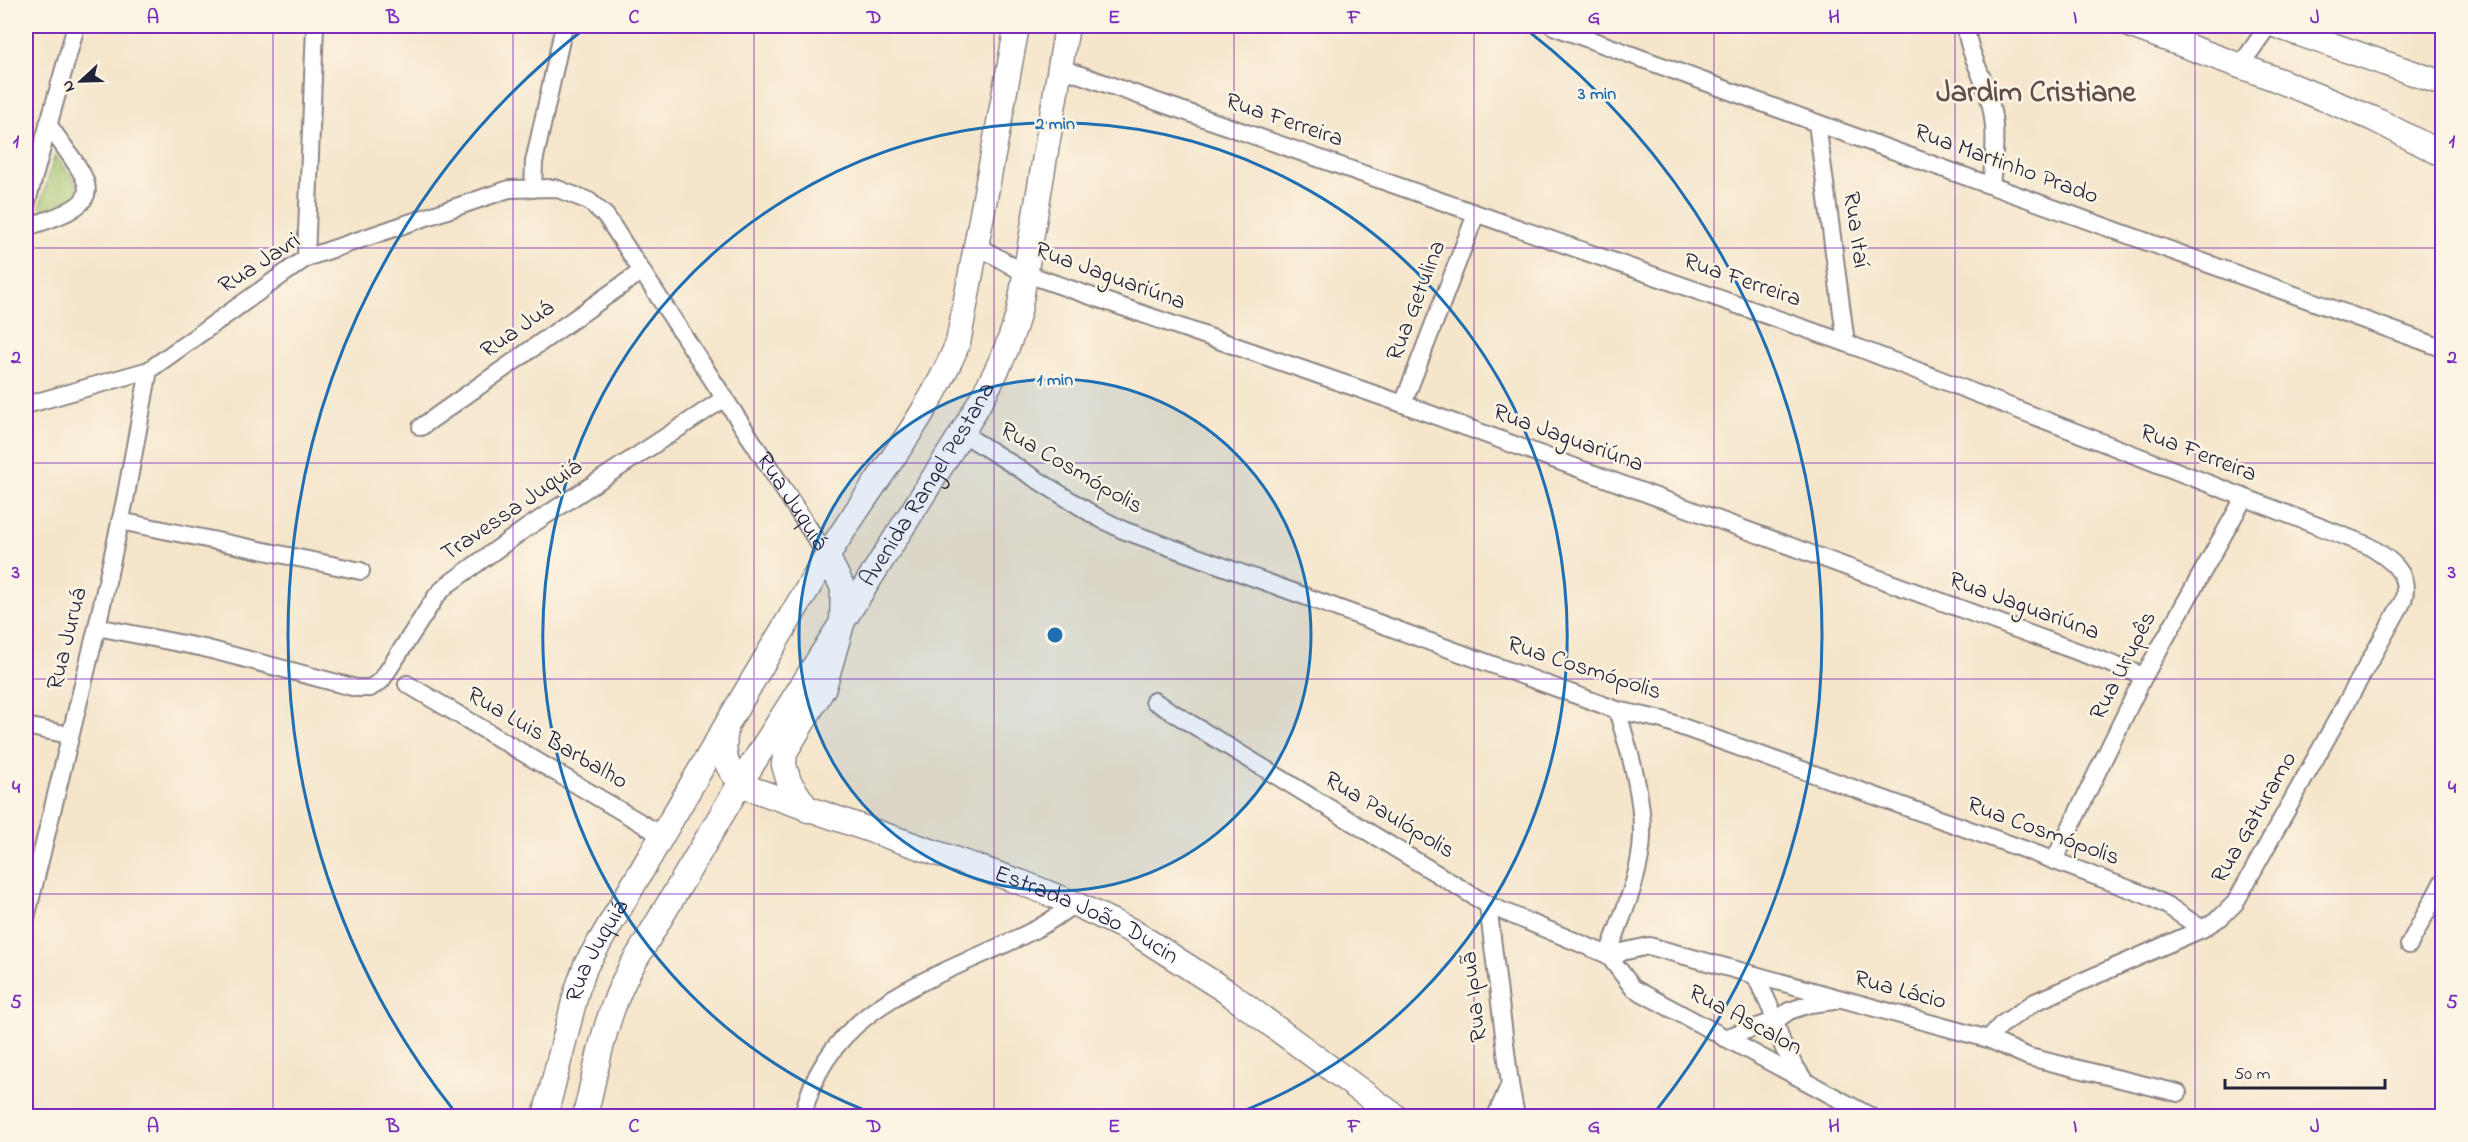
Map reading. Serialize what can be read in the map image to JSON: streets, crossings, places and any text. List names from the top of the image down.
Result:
{
  "streets": {
    "main road": ["Avenida Rangel Pestana", "Rua Juquiá", "Estrada João Ducin"],
    "street": [
      "Rua Ferreira",
      "Rua Martinho Prado",
      "Rua Itaí",
      "Rua Javri",
      "Rua Jaguariúna",
      "Rua Getulina",
      "Rua Juá",
      "Rua Cosmópolis",
      "Travessa Juquiá",
      "Rua Juruá",
      "Rua Urupês",
      "Rua Luis Barbalho",
      "Rua Paulópolis",
      "Rua Gaturamo",
      "Rua Lácio",
      "Rua Ipuã",
      "Rua Ascalon"
    ]
  },
  "crossings": [
    ["Rua Ferreira", "Rua Itaí"],
    ["Rua Ferreira", "Rua Getulina"],
    ["Rua Ferreira", "Avenida Rangel Pestana"],
    ["Rua Ferreira", "Rua Urupês"],
    ["Rua Ferreira", "Rua Gaturamo"],
    ["Rua Martinho Prado", "Rua Itaí"],
    ["Rua Javri", "Rua Juquiá"],
    ["Rua Javri", "Rua Juruá"],
    ["Rua Jaguariúna", "Rua Getulina"],
    ["Rua Jaguariúna", "Avenida Rangel Pestana"],
    ["Rua Jaguariúna", "Rua Urupês"],
    ["Rua Juá", "Rua Juquiá"],
    ["Rua Cosmópolis", "Avenida Rangel Pestana"],
    ["Rua Cosmópolis", "Rua Urupês"],
    ["Rua Cosmópolis", "Rua Gaturamo"],
    ["Avenida Rangel Pestana", "Rua Juquiá"],
    ["Rua Juquiá", "Travessa Juquiá"],
    ["Rua Juquiá", "Rua Luis Barbalho"],
    ["Rua Juquiá", "Estrada João Ducin"],
    ["Travessa Juquiá", "Rua Juruá"],
    ["Rua Paulópolis", "Rua Lácio"],
    ["Rua Paulópolis", "Rua Ipuã"],
    ["Rua Paulópolis", "Rua Ascalon"],
    ["Rua Gaturamo", "Rua Lácio"],
    ["Rua Lácio", "Rua Ascalon"]
  ],
  "districts": ["Jardim Cristiane"],
  "scale_bar": "50 m",
  "north": "left",
  "grid": {
    "columns": [
      "A",
      "B",
      "C",
      "D",
      "E",
      "F",
      "G",
      "H",
      "I",
      "J"
    ],
    "rows": [
      "1",
      "2",
      "3",
      "4",
      "5"
    ]
  },
  "rings": ["3 min", "2 min", "1 min"]
}
